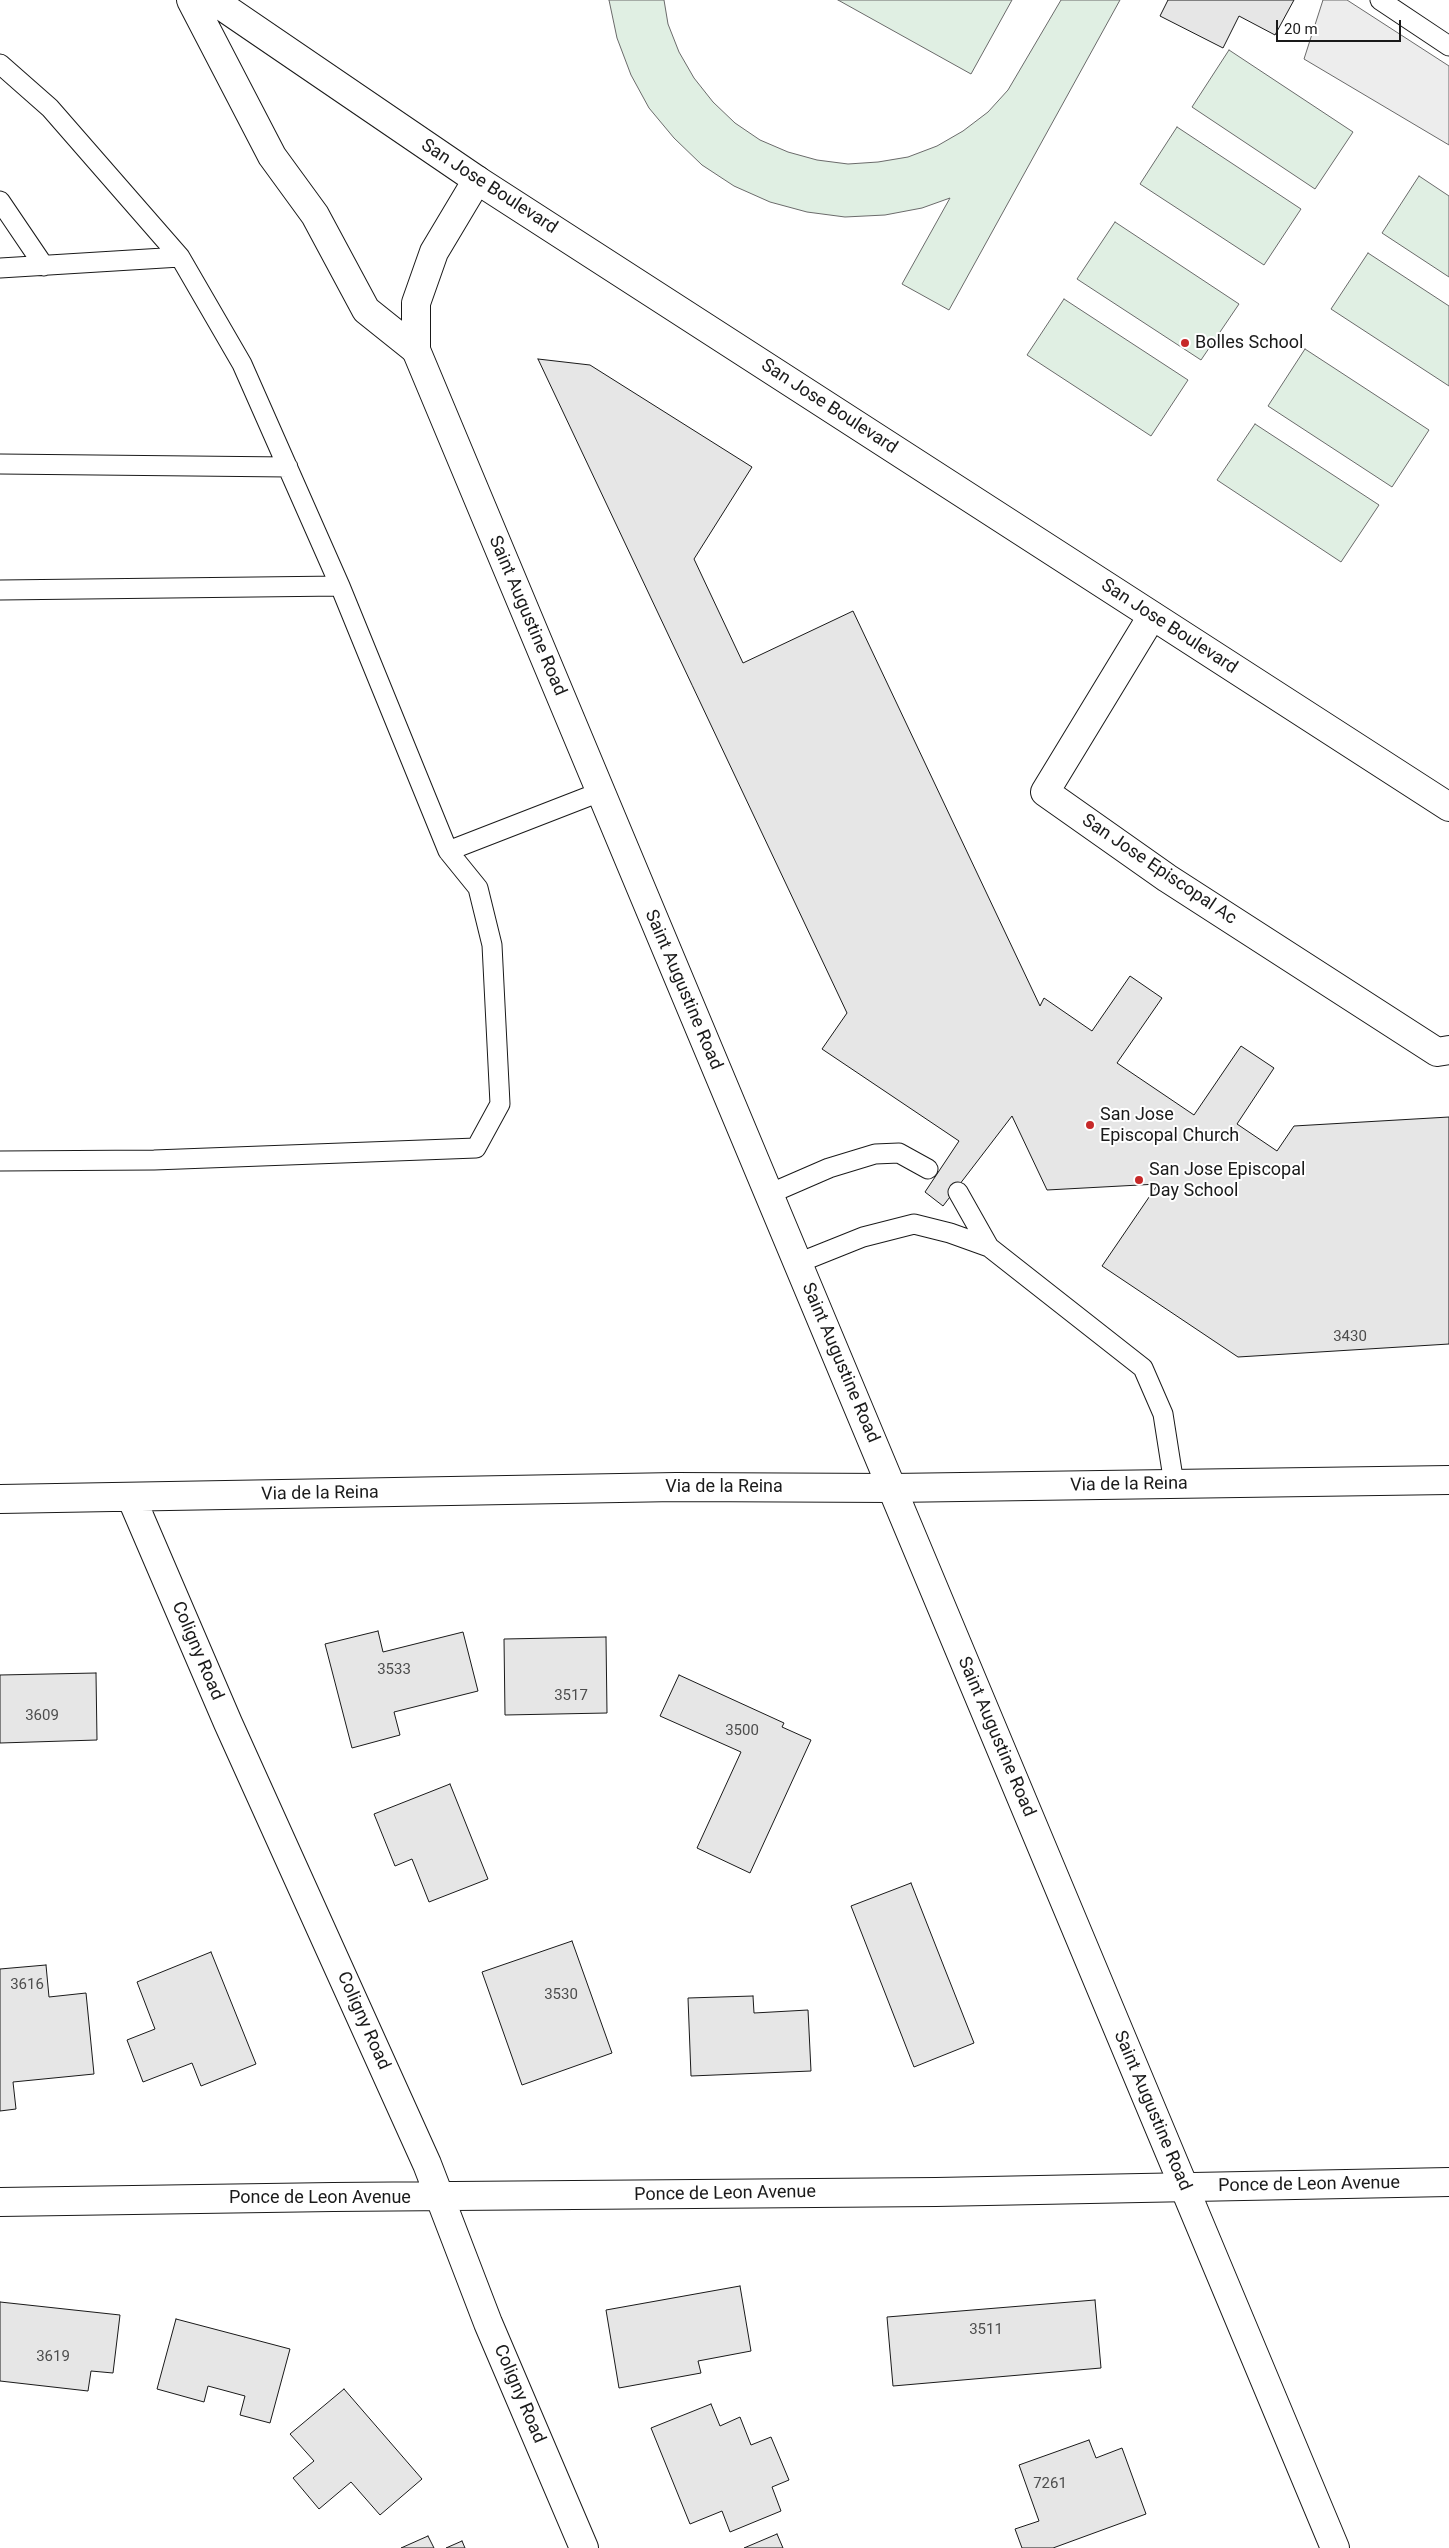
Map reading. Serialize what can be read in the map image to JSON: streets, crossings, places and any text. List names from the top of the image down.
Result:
{
  "streets": {
    "street": [
      "San Jose Boulevard",
      "Saint Augustine Road",
      "San Jose Episcopal Ac",
      "Via de la Reina",
      "Coligny Road",
      "Ponce de Leon Avenue"
    ]
  },
  "crossings": [
    ["San Jose Boulevard", "Saint Augustine Road"],
    ["San Jose Boulevard", "San Jose Episcopal Ac"],
    ["Saint Augustine Road", "Via de la Reina"],
    ["Saint Augustine Road", "Ponce de Leon Avenue"],
    ["Via de la Reina", "Coligny Road"],
    ["Coligny Road", "Ponce de Leon Avenue"]
  ],
  "places": ["Bolles School", "San Jose Episcopal Church", "San Jose Episcopal Day School"],
  "house_numbers": [
    "3430",
    "3533",
    "3517",
    "3609",
    "3500",
    "3616",
    "3530",
    "3511",
    "3619",
    "7261"
  ],
  "scale_bar": "20 m"
}
